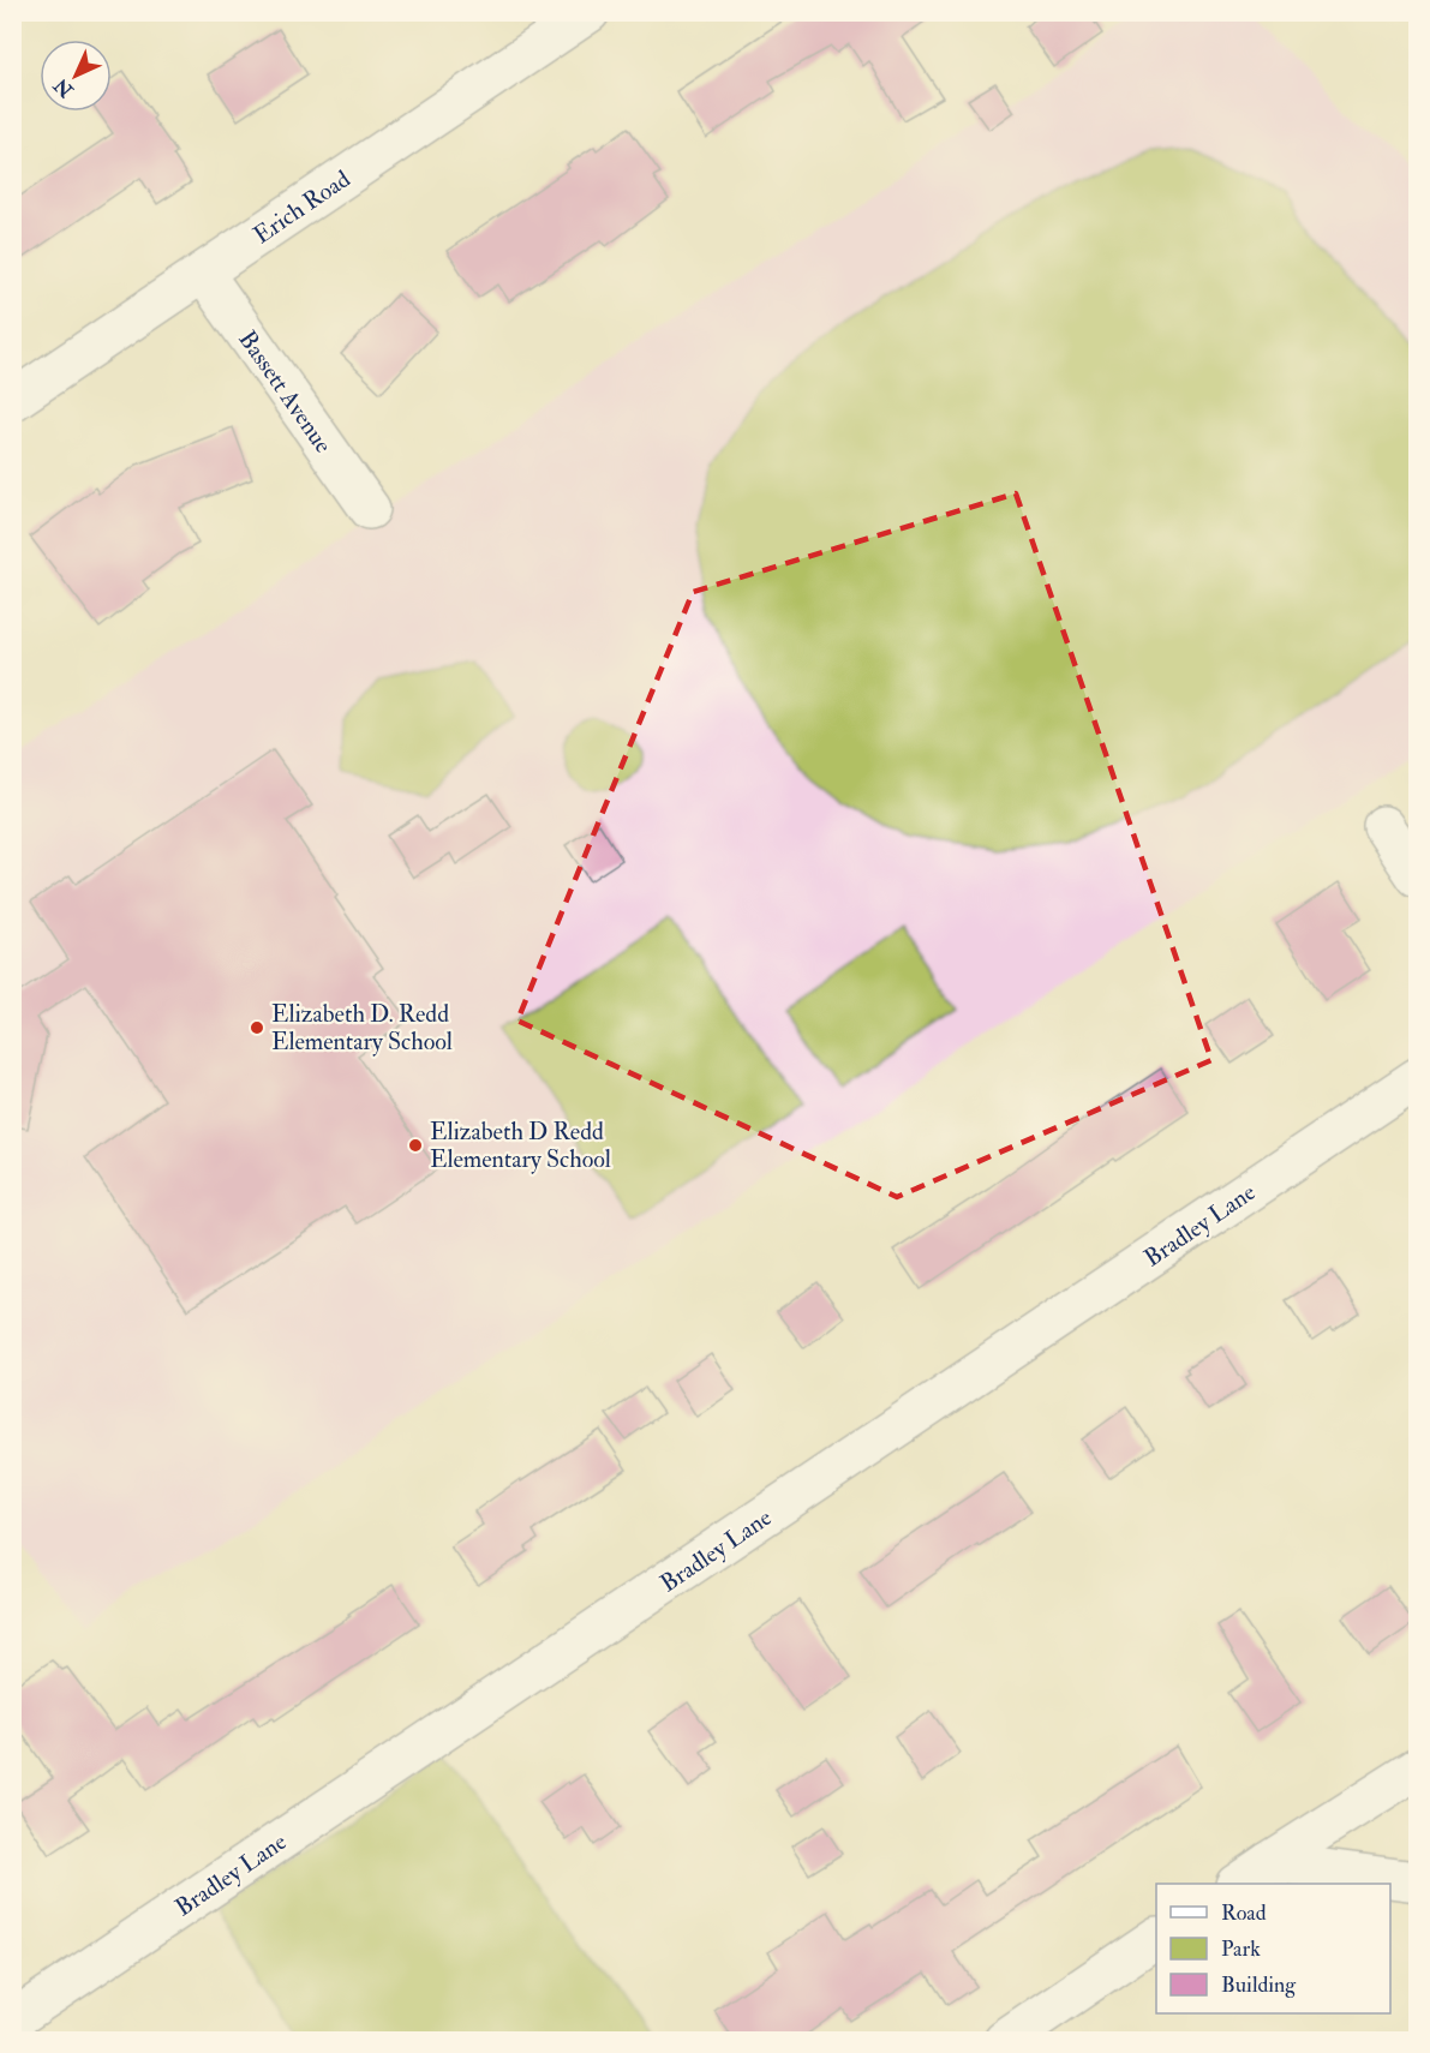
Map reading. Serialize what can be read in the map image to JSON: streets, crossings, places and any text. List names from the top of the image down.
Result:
{
  "streets": {
    "street": ["Erich Road", "Bassett Avenue", "Bradley Lane"]
  },
  "crossings": [
    ["Erich Road", "Bassett Avenue"]
  ],
  "places": ["Elizabeth D. Redd Elementary School", "Elizabeth D Redd Elementary School"],
  "legend": ["Road", "Park", "Building"],
  "north": "bottom left"
}
